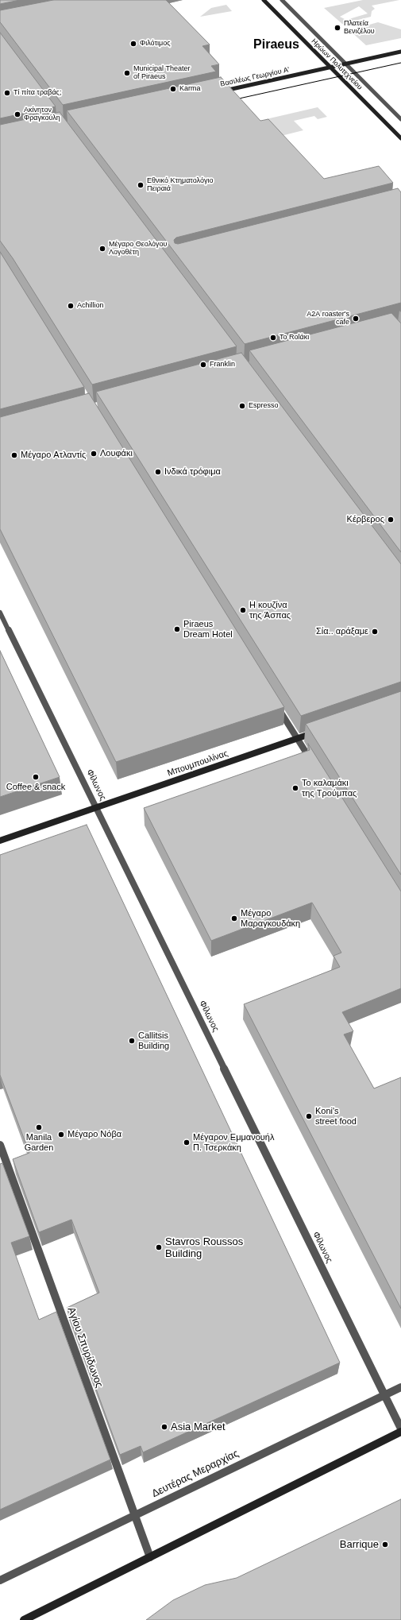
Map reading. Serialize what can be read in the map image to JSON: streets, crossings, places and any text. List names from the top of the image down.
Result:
{
  "streets": {
    "main road": ["Ηρώων Πολυτεχνείου", "Βασιλέως Γεωργίου Α'", "Μπουμπουλίνας"],
    "street": ["Φίλωνος", "Αγίου Σπυρίδωνος", "Δευτέρας Μεραρχίας"]
  },
  "crossings": [
    ["Ηρώων Πολυτεχνείου", "Βασιλέως Γεωργίου Α'"],
    ["Μπουμπουλίνας", "Φίλωνος"],
    ["Φίλωνος", "Δευτέρας Μεραρχίας"],
    ["Αγίου Σπυρίδωνος", "Δευτέρας Μεραρχίας"]
  ],
  "districts": ["Piraeus"],
  "places": [
    "Πλατεία Βενιζέλου",
    "Φιλότιμος",
    "Municipal Theater of Piraeus",
    "Karma",
    "Τί πίτα τραβάς;",
    "Ακίνητον Φραγκούλη",
    "Εθνικό Κτηματολόγιο Πειραιά",
    "Μέγαρο Θεολόγου Λογοθέτη",
    "Achillion",
    "A2A roaster's cafe",
    "Το Rolάκι",
    "Franklin",
    "Espresso",
    "Λουφάκι",
    "Μέγαρο Ατλαντίς",
    "Ινδικά τρόφιμα",
    "Κέρβερος",
    "Η κουζίνα της Άσπας",
    "Piraeus Dream Hotel",
    "Σία.. αράξαμε",
    "Coffee & snack",
    "Το καλαμάκι της Τρούμπας",
    "Μέγαρο Μαραγκουδάκη",
    "Callitsis Building",
    "Koni's street food",
    "Manila Garden",
    "Μέγαρο Νόβα",
    "Μέγαρον Εμμανουήλ Π. Τσερκάκη",
    "Stavros Roussos Building",
    "Asia Market",
    "Barrique"
  ]
}
